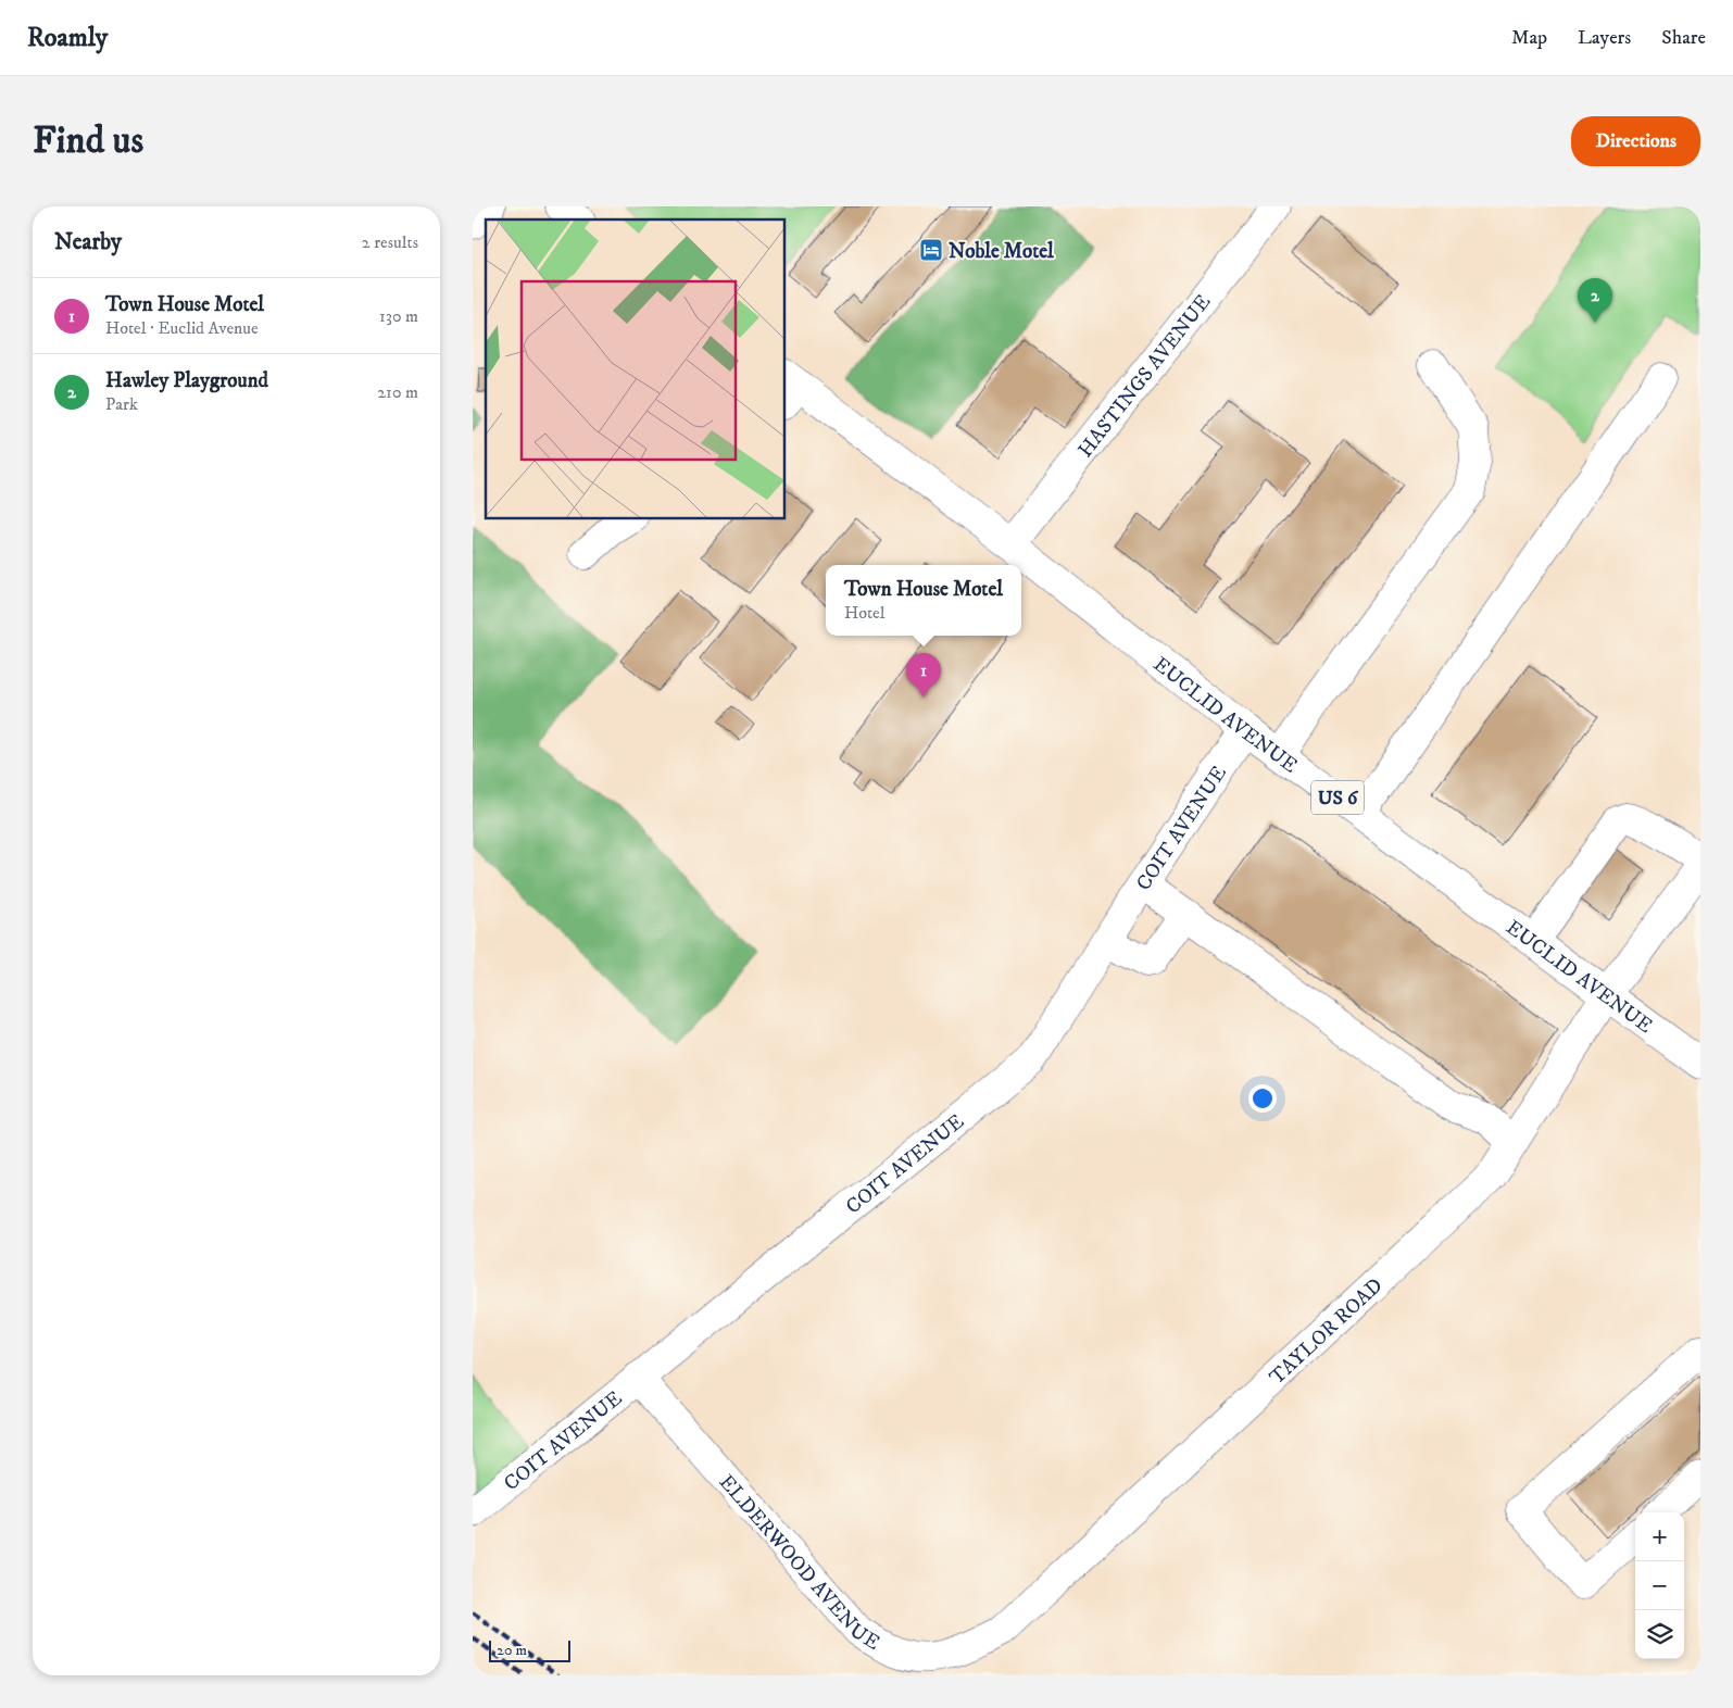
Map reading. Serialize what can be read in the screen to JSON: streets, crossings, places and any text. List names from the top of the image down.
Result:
{
  "streets": {
    "street": [
      "HASTINGS AVENUE",
      "EUCLID AVENUE",
      "US 6",
      "COIT AVENUE",
      "TAYLOR ROAD",
      "ELDERWOOD AVENUE"
    ]
  },
  "crossings": [
    ["HASTINGS AVENUE", "EUCLID AVENUE"],
    ["EUCLID AVENUE", "COIT AVENUE"],
    ["EUCLID AVENUE", "TAYLOR ROAD"],
    ["COIT AVENUE", "ELDERWOOD AVENUE"],
    ["TAYLOR ROAD", "ELDERWOOD AVENUE"]
  ],
  "places": {
    "hotel": ["Noble Motel"]
  },
  "scale_bar": "20 m",
  "page": {
    "header": "Roamly",
    "nav": ["Map", "Layers", "Share"],
    "buttons": "Directions",
    "title": "Find us",
    "heading": ["Nearby", "2 results"],
    "list": [
      {
        "mark": "1",
        "name": "Town House Motel",
        "note": "Hotel · Euclid Avenue",
        "value": "130 m"
      },
      {
        "mark": "2",
        "name": "Hawley Playground",
        "note": "Park",
        "value": "210 m"
      }
    ],
    "pins": ["2", "1"],
    "popup": ["Town House Motel", "Hotel"],
    "map_buttons": ["+", "−"],
    "scale": "20 m"
  }
}
